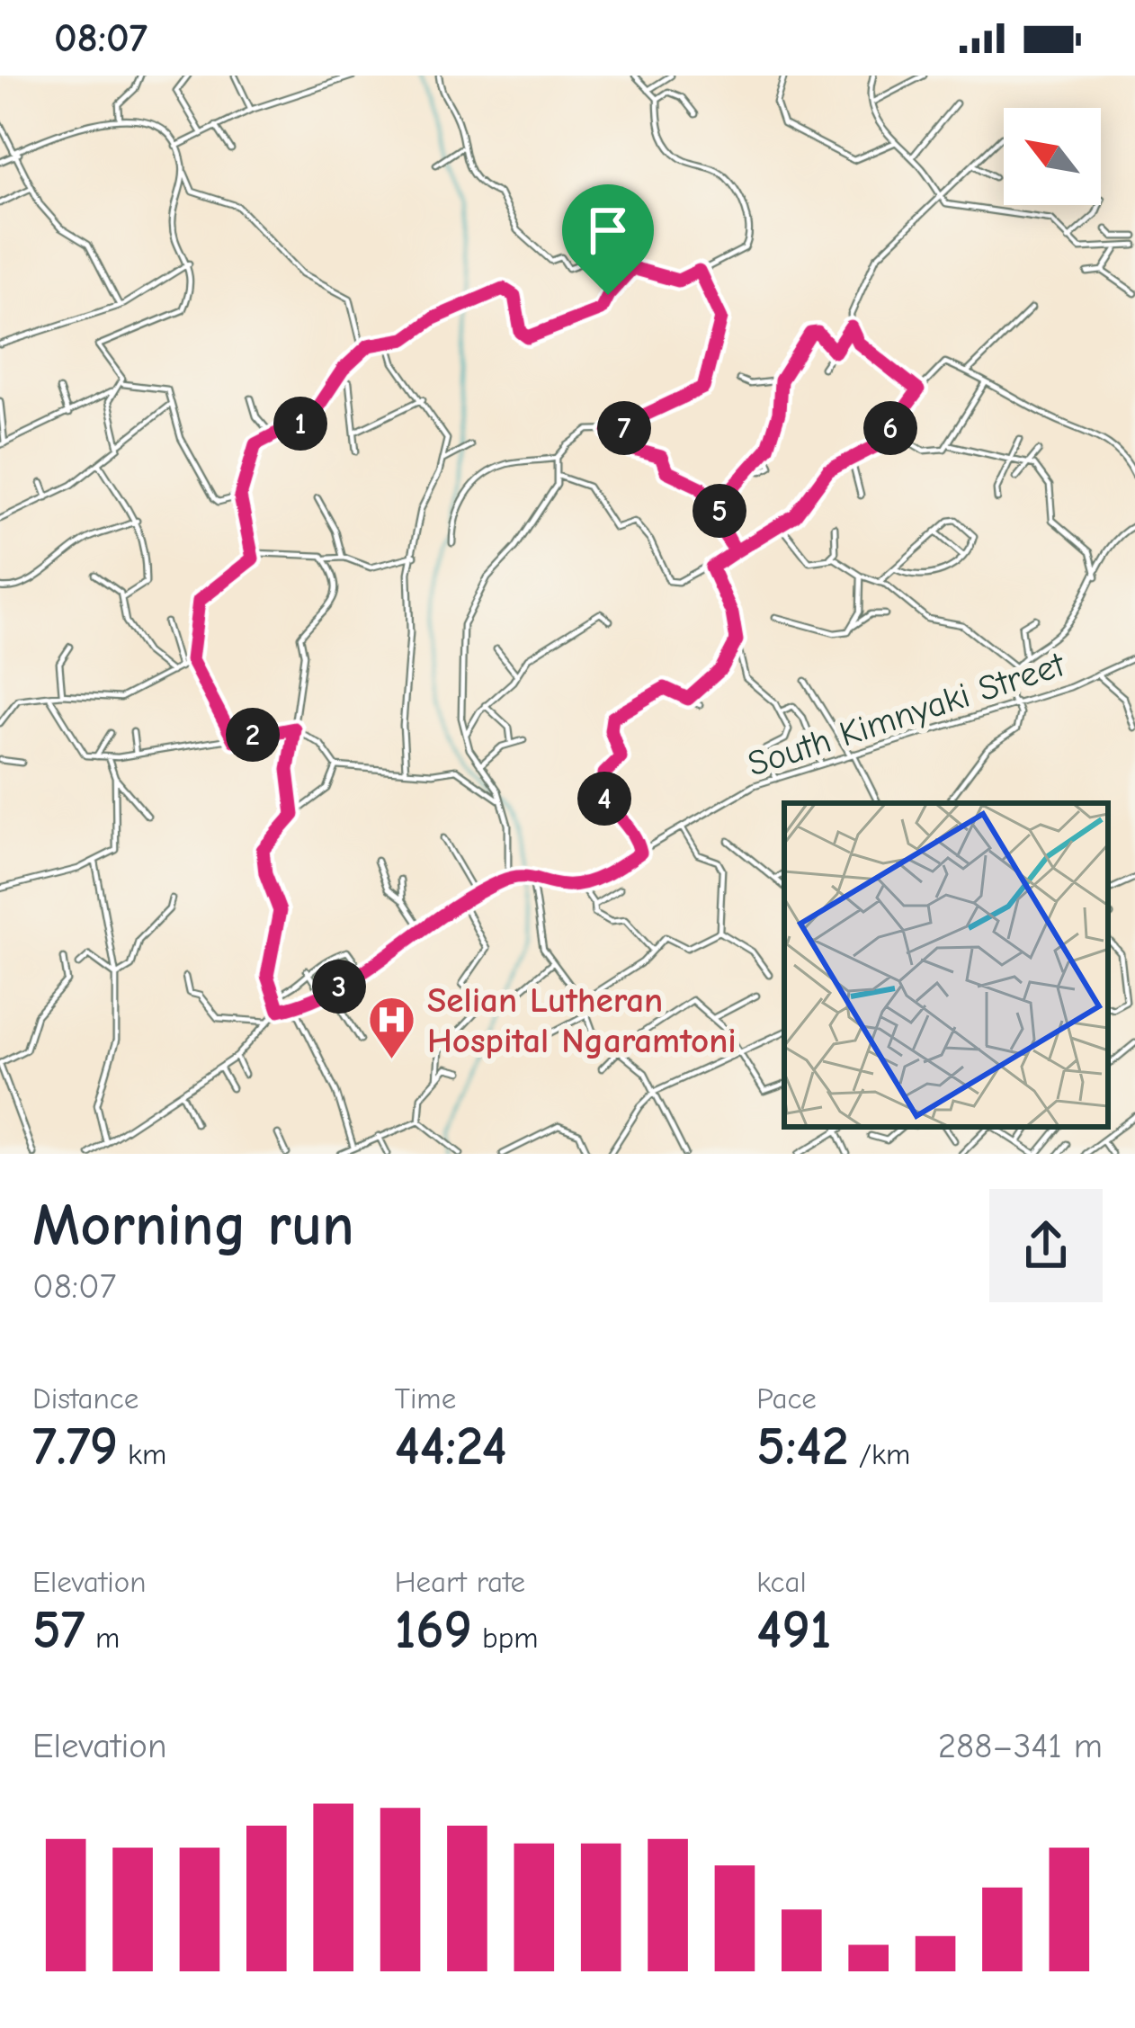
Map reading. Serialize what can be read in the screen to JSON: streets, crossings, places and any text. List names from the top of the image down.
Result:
{
  "streets": {
    "street": ["South Kimnyaki Street"]
  },
  "places": {
    "hospital": ["Selian Lutheran Hospital Ngaramtoni"]
  },
  "north": "top left",
  "page": {
    "status": "08:07",
    "pins": [
      "1",
      "6",
      "7",
      "5",
      "2",
      "4",
      "3"
    ],
    "heading": ["Morning run", "08:07"],
    "stats": [
      ["Distance", "7.79 km"],
      ["Time", "44:24"],
      ["Pace", "5:42 /km"],
      ["Elevation", "57 m"],
      ["Heart rate", "169 bpm"],
      ["kcal", "491"]
    ],
    "chart": ["Elevation", "288–341 m"]
  }
}
